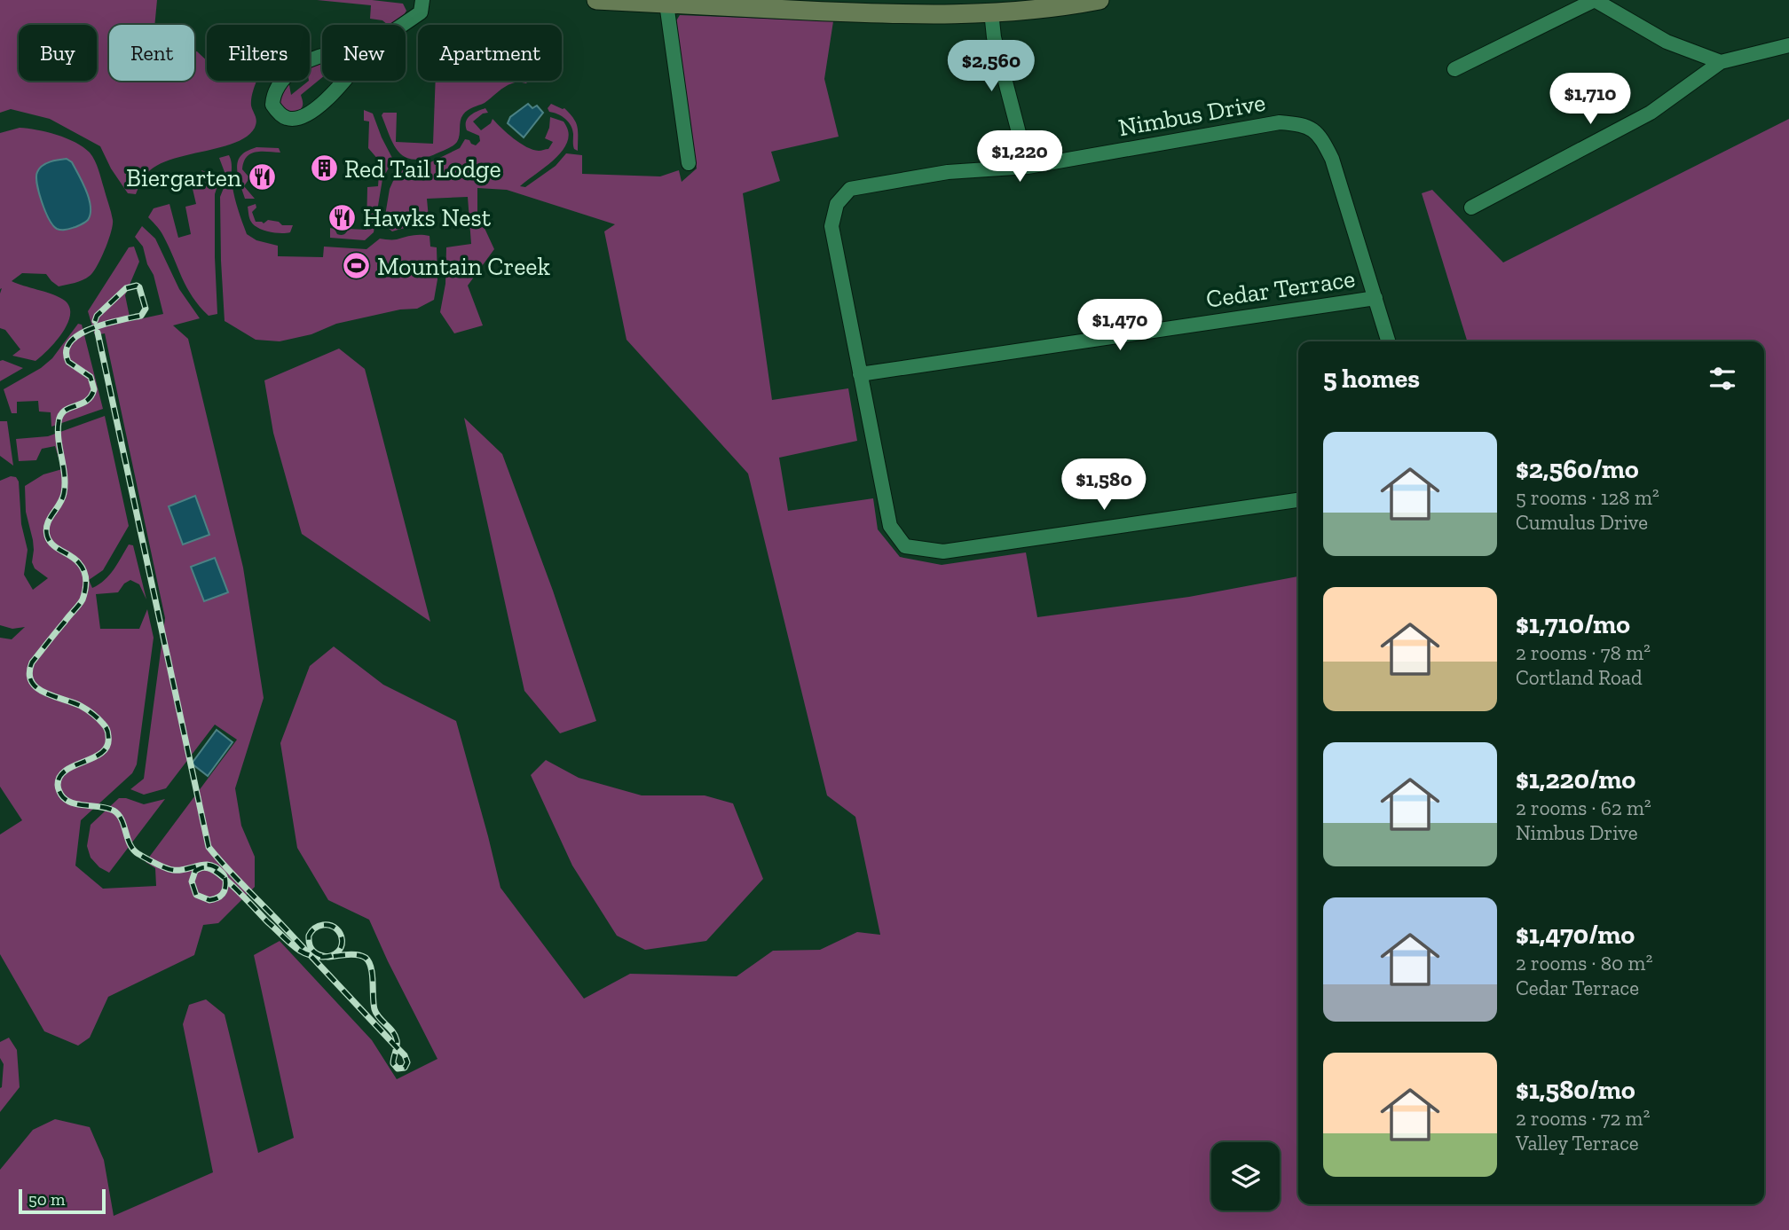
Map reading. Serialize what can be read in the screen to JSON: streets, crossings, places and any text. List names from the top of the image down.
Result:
{
  "streets": {
    "street": ["Nimbus Drive", "Cedar Terrace"]
  },
  "crossings": [
    ["Nimbus Drive", "Cedar Terrace"]
  ],
  "places": {
    "building": ["Red Tail Lodge"],
    "restaurant": ["Biergarten", "Hawks Nest"],
    "sports": ["Mountain Creek"]
  },
  "scale_bar": "50 m",
  "page": {
    "chip": [
      "Buy",
      "Rent",
      "Filters",
      "New",
      "Apartment"
    ],
    "price": [
      "$2,560",
      "$1,710",
      "$1,220",
      "$1,470",
      "$1,580"
    ],
    "heading": "5 homes",
    "list": [
      {
        "name": "$2,560/mo",
        "note": "5 rooms · 128 m² · Cumulus Drive"
      },
      {
        "name": "$1,710/mo",
        "note": "2 rooms · 78 m² · Cortland Road"
      },
      {
        "name": "$1,220/mo",
        "note": "2 rooms · 62 m² · Nimbus Drive"
      },
      {
        "name": "$1,470/mo",
        "note": "2 rooms · 80 m² · Cedar Terrace"
      },
      {
        "name": "$1,580/mo",
        "note": "2 rooms · 72 m² · Valley Terrace"
      }
    ],
    "scale": "50 m"
  }
}
